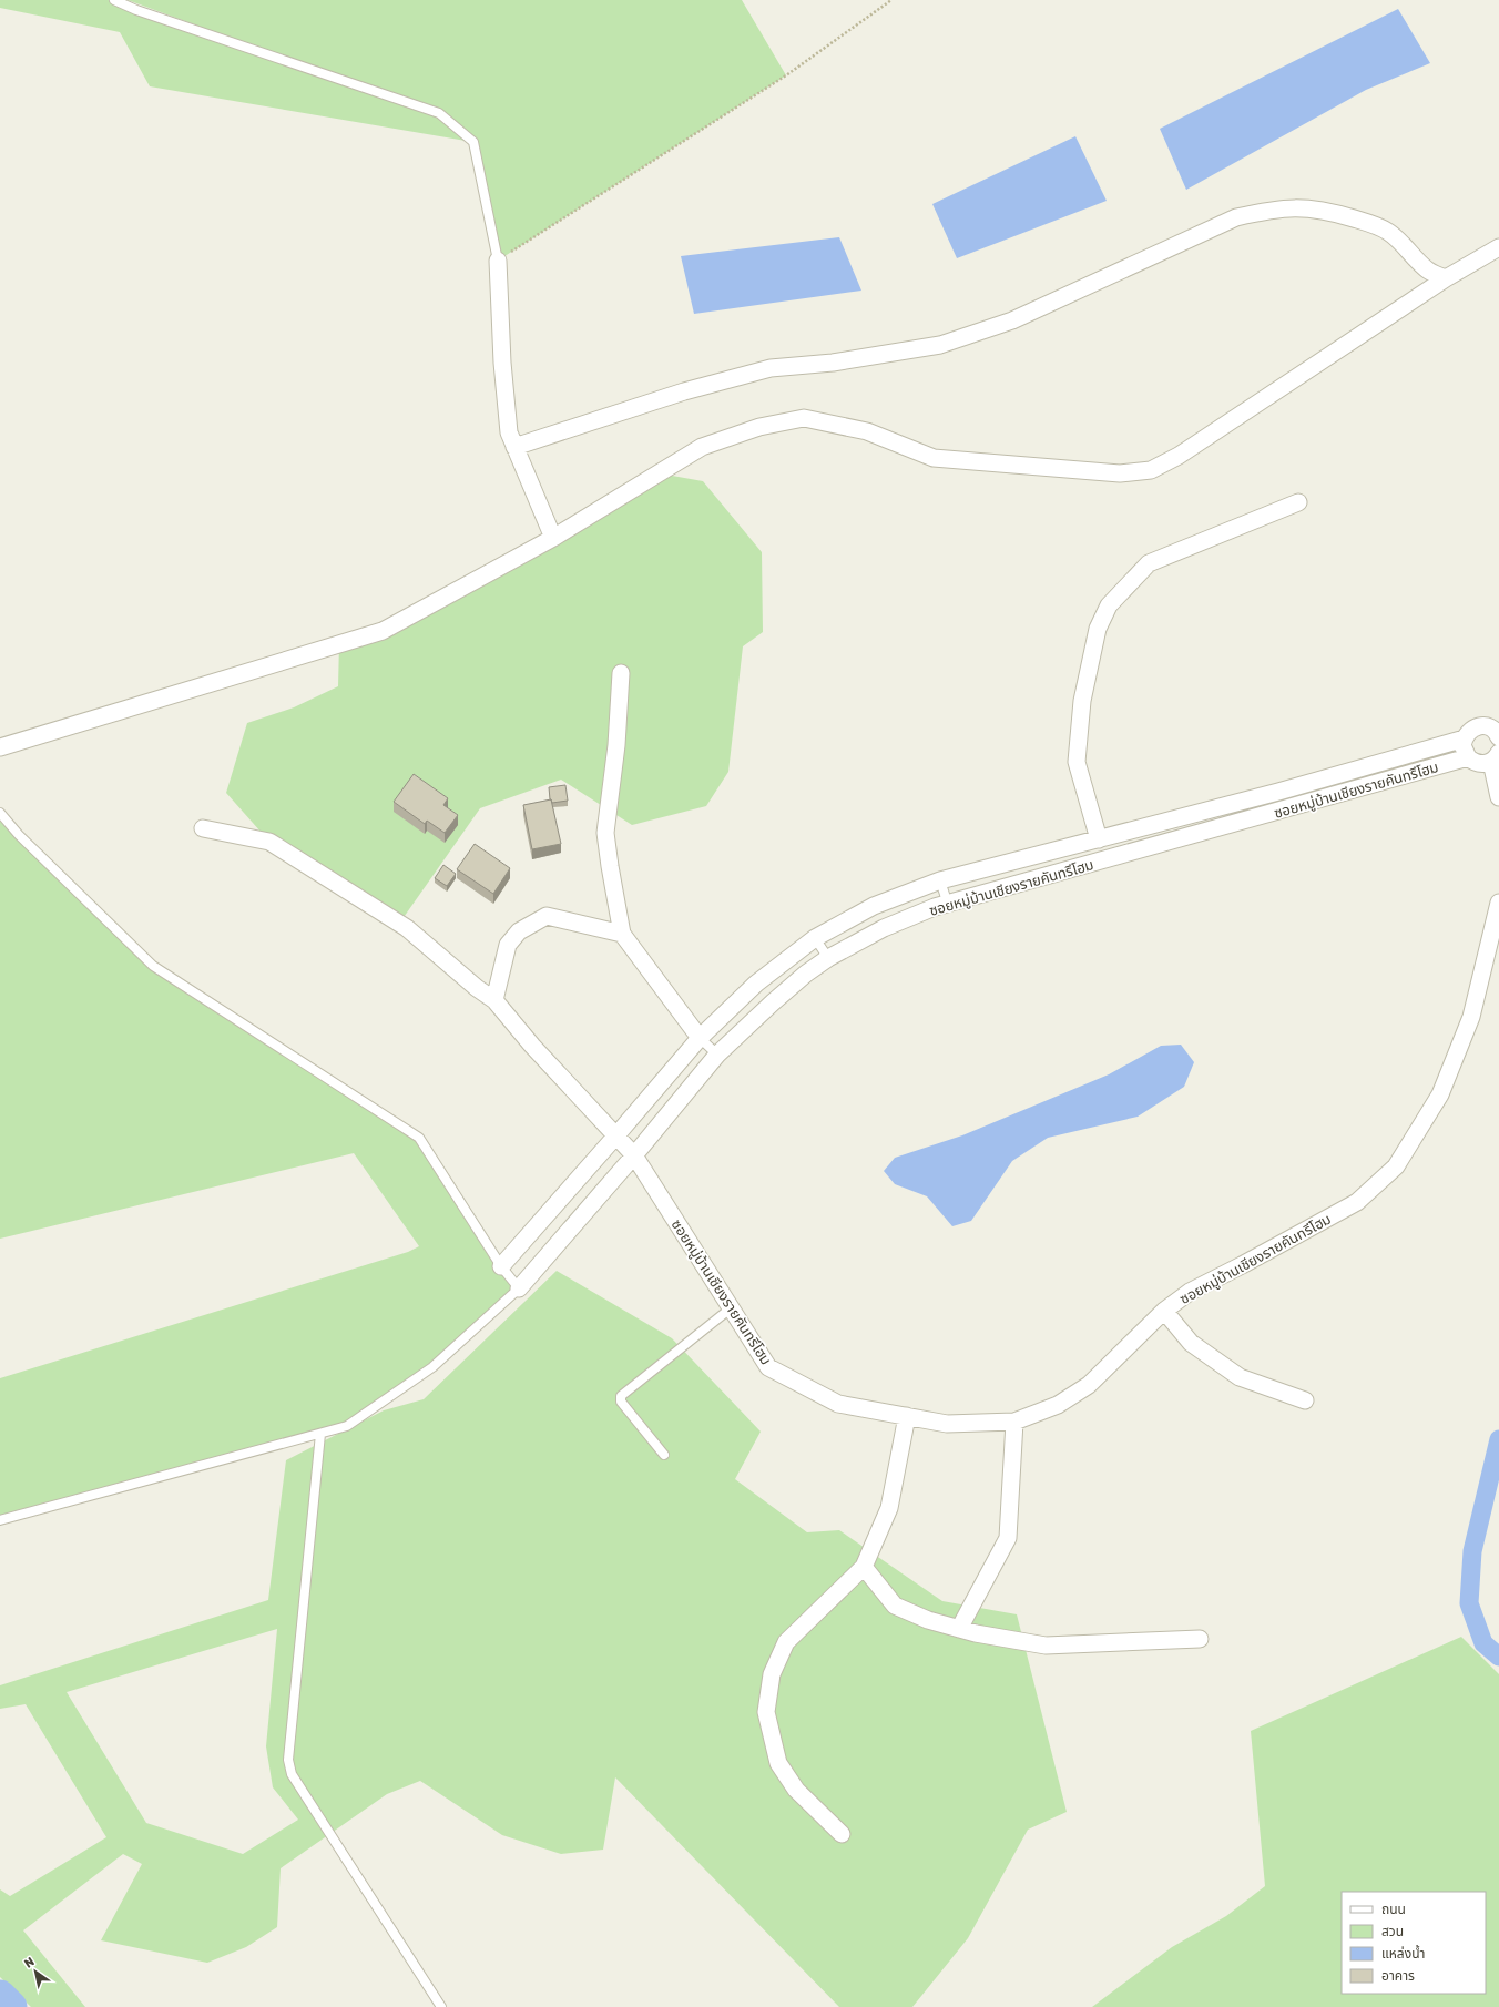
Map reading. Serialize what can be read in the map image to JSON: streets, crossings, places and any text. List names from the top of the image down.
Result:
{
  "streets": {
    "street": ["ซอยหมู่บ้านเชียงรายคันทรีโฮม"]
  },
  "legend": [
    "ถนน",
    "สวน",
    "แหล่งน้ำ",
    "อาคาร"
  ],
  "north": "top left"
}
